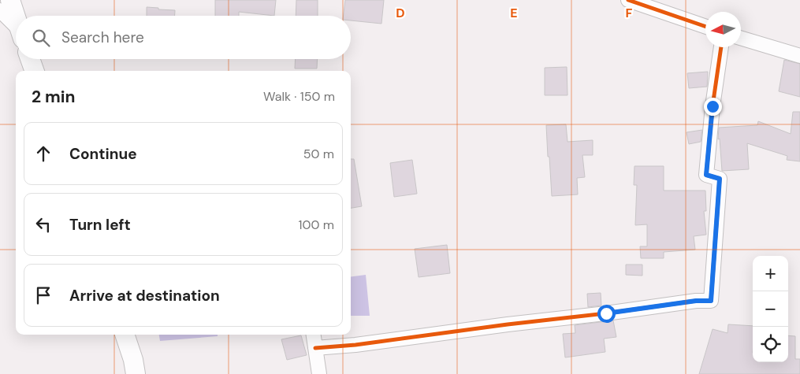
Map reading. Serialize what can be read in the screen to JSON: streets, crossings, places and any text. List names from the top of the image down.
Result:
{
  "north": "left",
  "page": {
    "search": "Search here",
    "heading": ["2 min", "Walk · 150 m"],
    "list": [
      ["Continue", "50 m"],
      ["Turn left", "100 m"],
      "Arrive at destination"
    ],
    "map_buttons": ["+", "−"]
  },
  "grid": {
    "columns": ["D", "E", "F"]
  }
}
